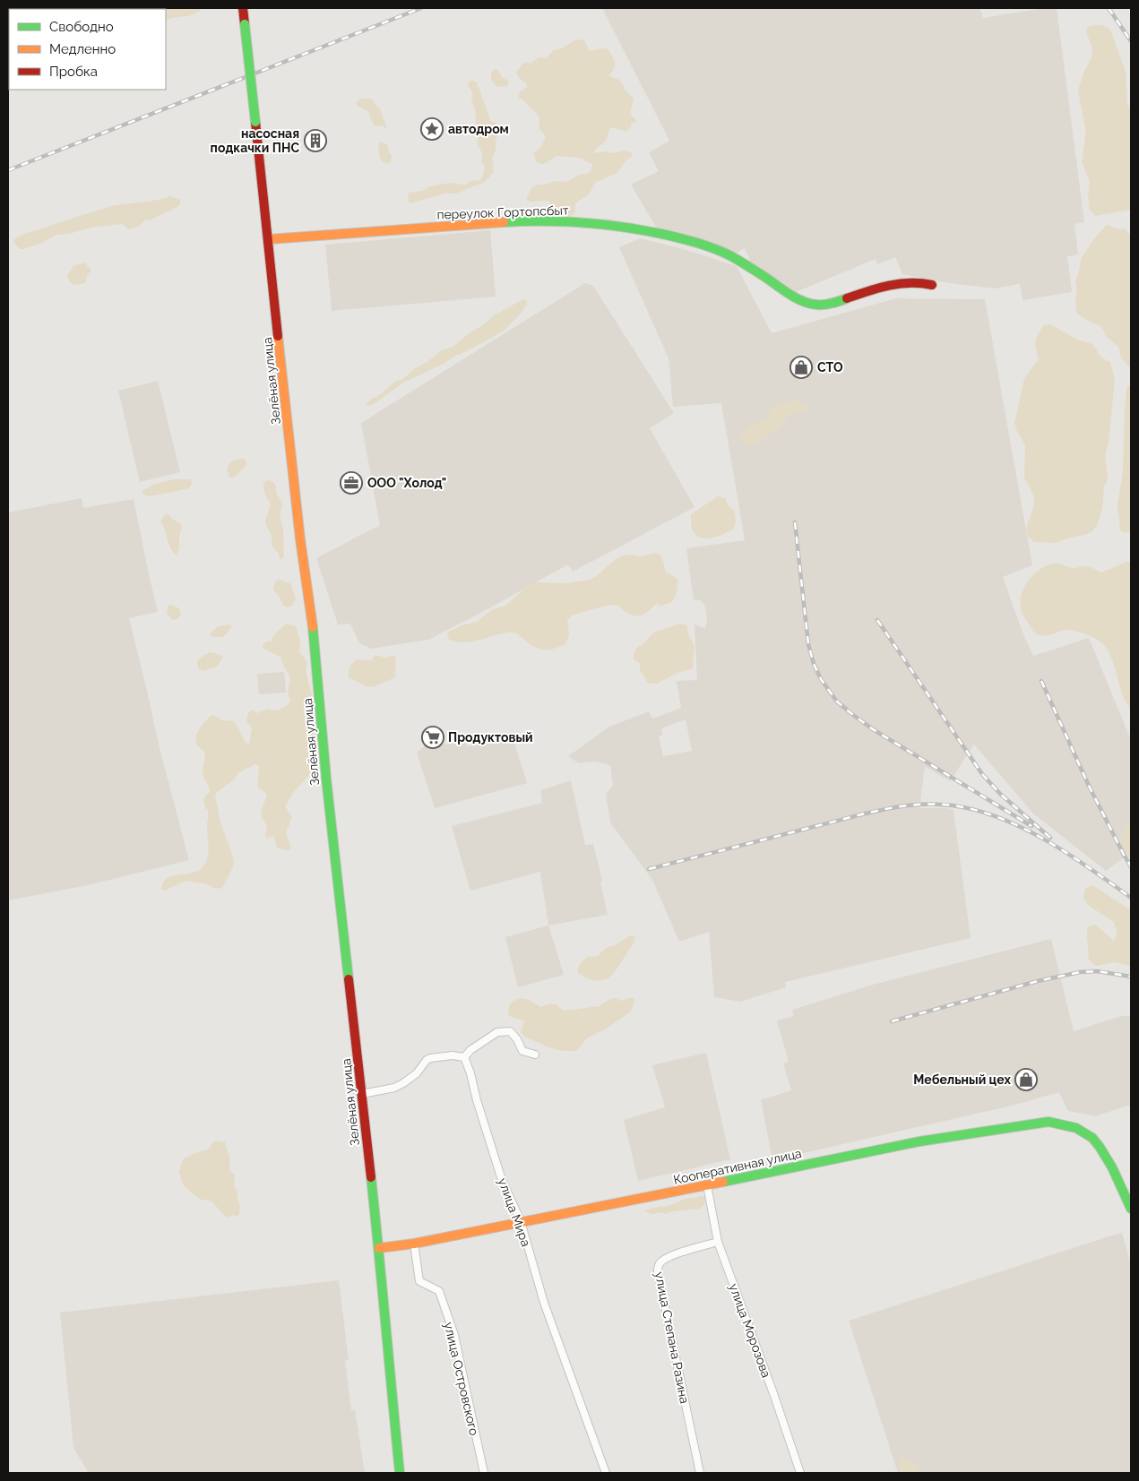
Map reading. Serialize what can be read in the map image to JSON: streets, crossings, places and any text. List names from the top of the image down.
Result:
{
  "streets": {
    "street": [
      "переулок Гортопсбыт",
      "Зелёная улица",
      "Кооперативная улица",
      "улица Мира",
      "улица Морозова",
      "улица Степана Разина",
      "улица Островского"
    ]
  },
  "crossings": [
    ["переулок Гортопсбыт", "Зелёная улица"],
    ["Зелёная улица", "Кооперативная улица"],
    ["Кооперативная улица", "улица Мира"],
    ["Кооперативная улица", "улица Морозова"],
    ["Кооперативная улица", "улица Островского"],
    ["улица Морозова", "улица Степана Разина"]
  ],
  "places": {
    "place": ["автодром"],
    "building": ["насосная подкачки ПНС"],
    "shop": ["СТО", "Мебельный цех"],
    "office": ["ООО \"Холод\""],
    "supermarket": ["Продуктовый"]
  },
  "legend": ["Свободно", "Медленно", "Пробка"]
}
